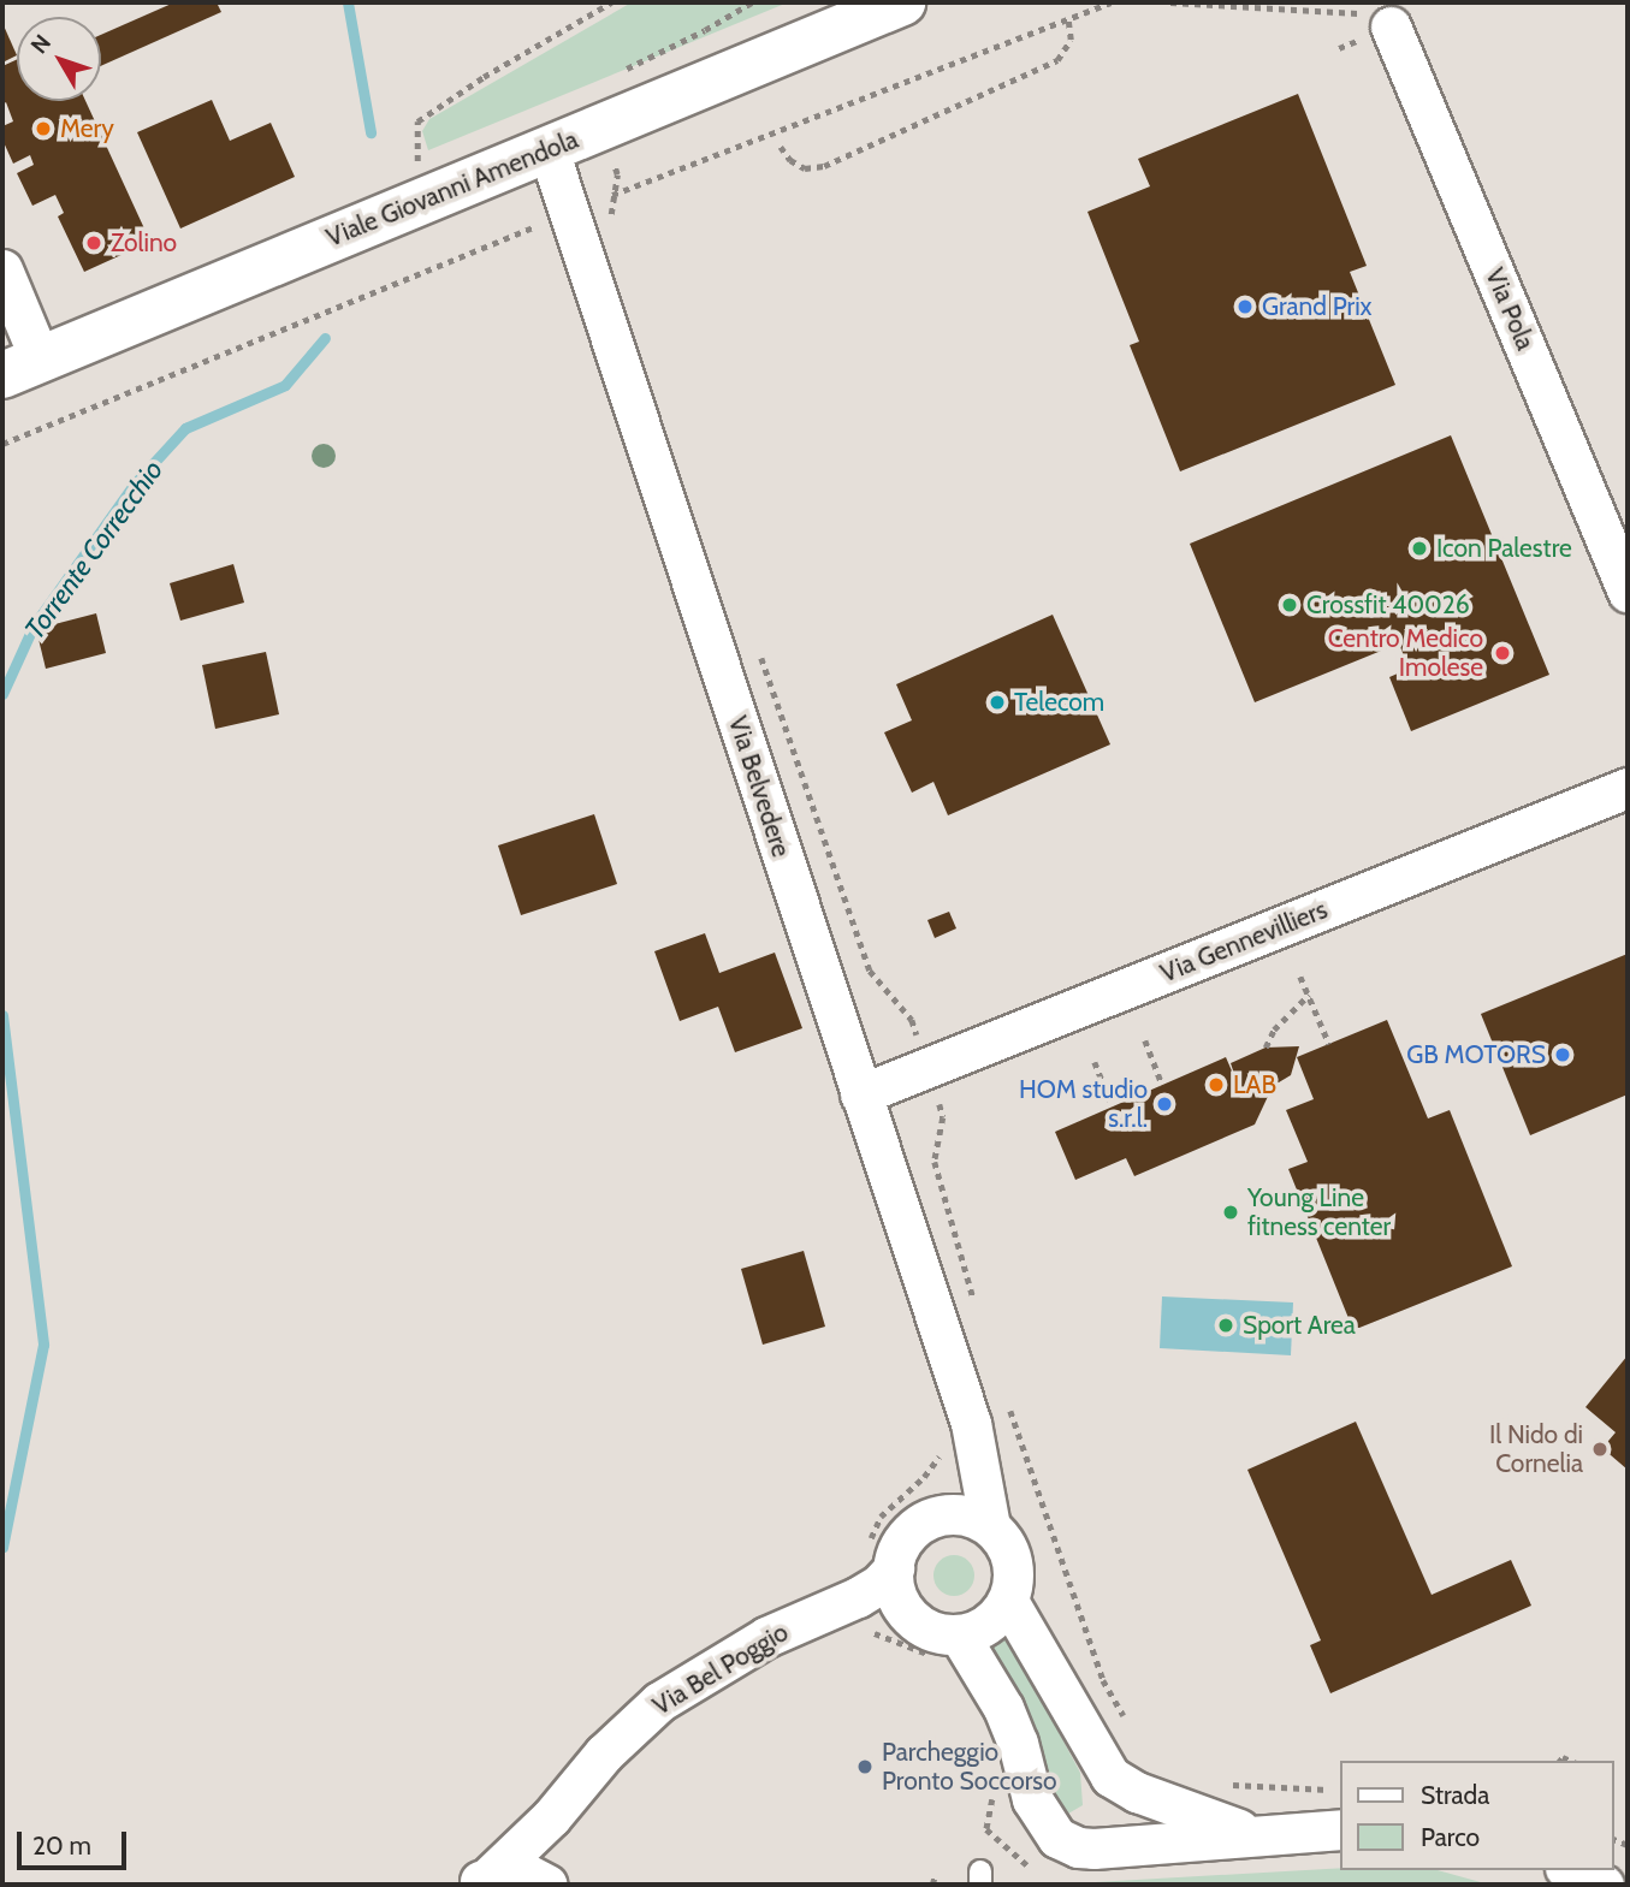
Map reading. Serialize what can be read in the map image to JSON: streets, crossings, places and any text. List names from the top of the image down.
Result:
{
  "streets": {
    "main road": ["Viale Giovanni Amendola"],
    "street": [
      "Via Pola",
      "Via Belvedere",
      "Via Gennevilliers",
      "Via Bel Poggio"
    ]
  },
  "crossings": [
    ["Viale Giovanni Amendola", "Via Belvedere"],
    ["Via Belvedere", "Via Gennevilliers"],
    ["Via Belvedere", "Via Bel Poggio"]
  ],
  "water": ["Torrente Correcchio"],
  "places": [
    "Mery",
    "Zolino",
    "Grand Prix",
    "Icon Palestre",
    "Crossfit 40026",
    "Centro Medico Imolese",
    "Telecom",
    "GB MOTORS",
    "LAB",
    "HOM studio s.r.l.",
    "Young Line fitness center",
    "Sport Area",
    "Il Nido di Cornelia",
    "Parcheggio Pronto Soccorso"
  ],
  "legend": ["Strada", "Parco"],
  "scale_bar": "20 m",
  "north": "top left"
}
